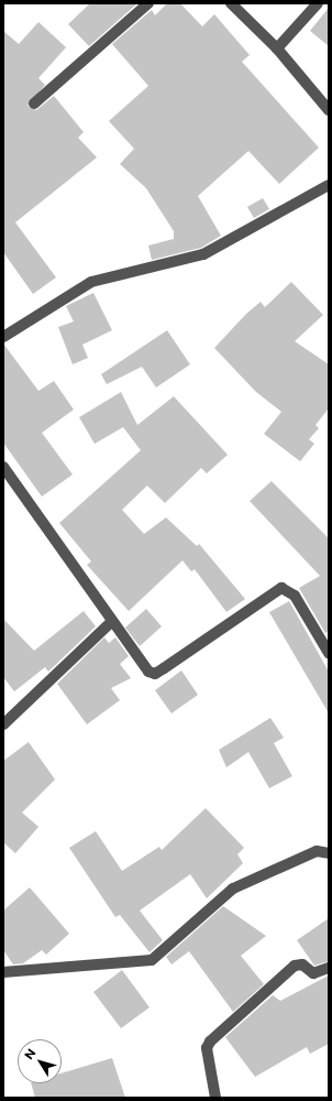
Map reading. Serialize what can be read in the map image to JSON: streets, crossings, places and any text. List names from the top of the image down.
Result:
{
  "north": "top left"
}
